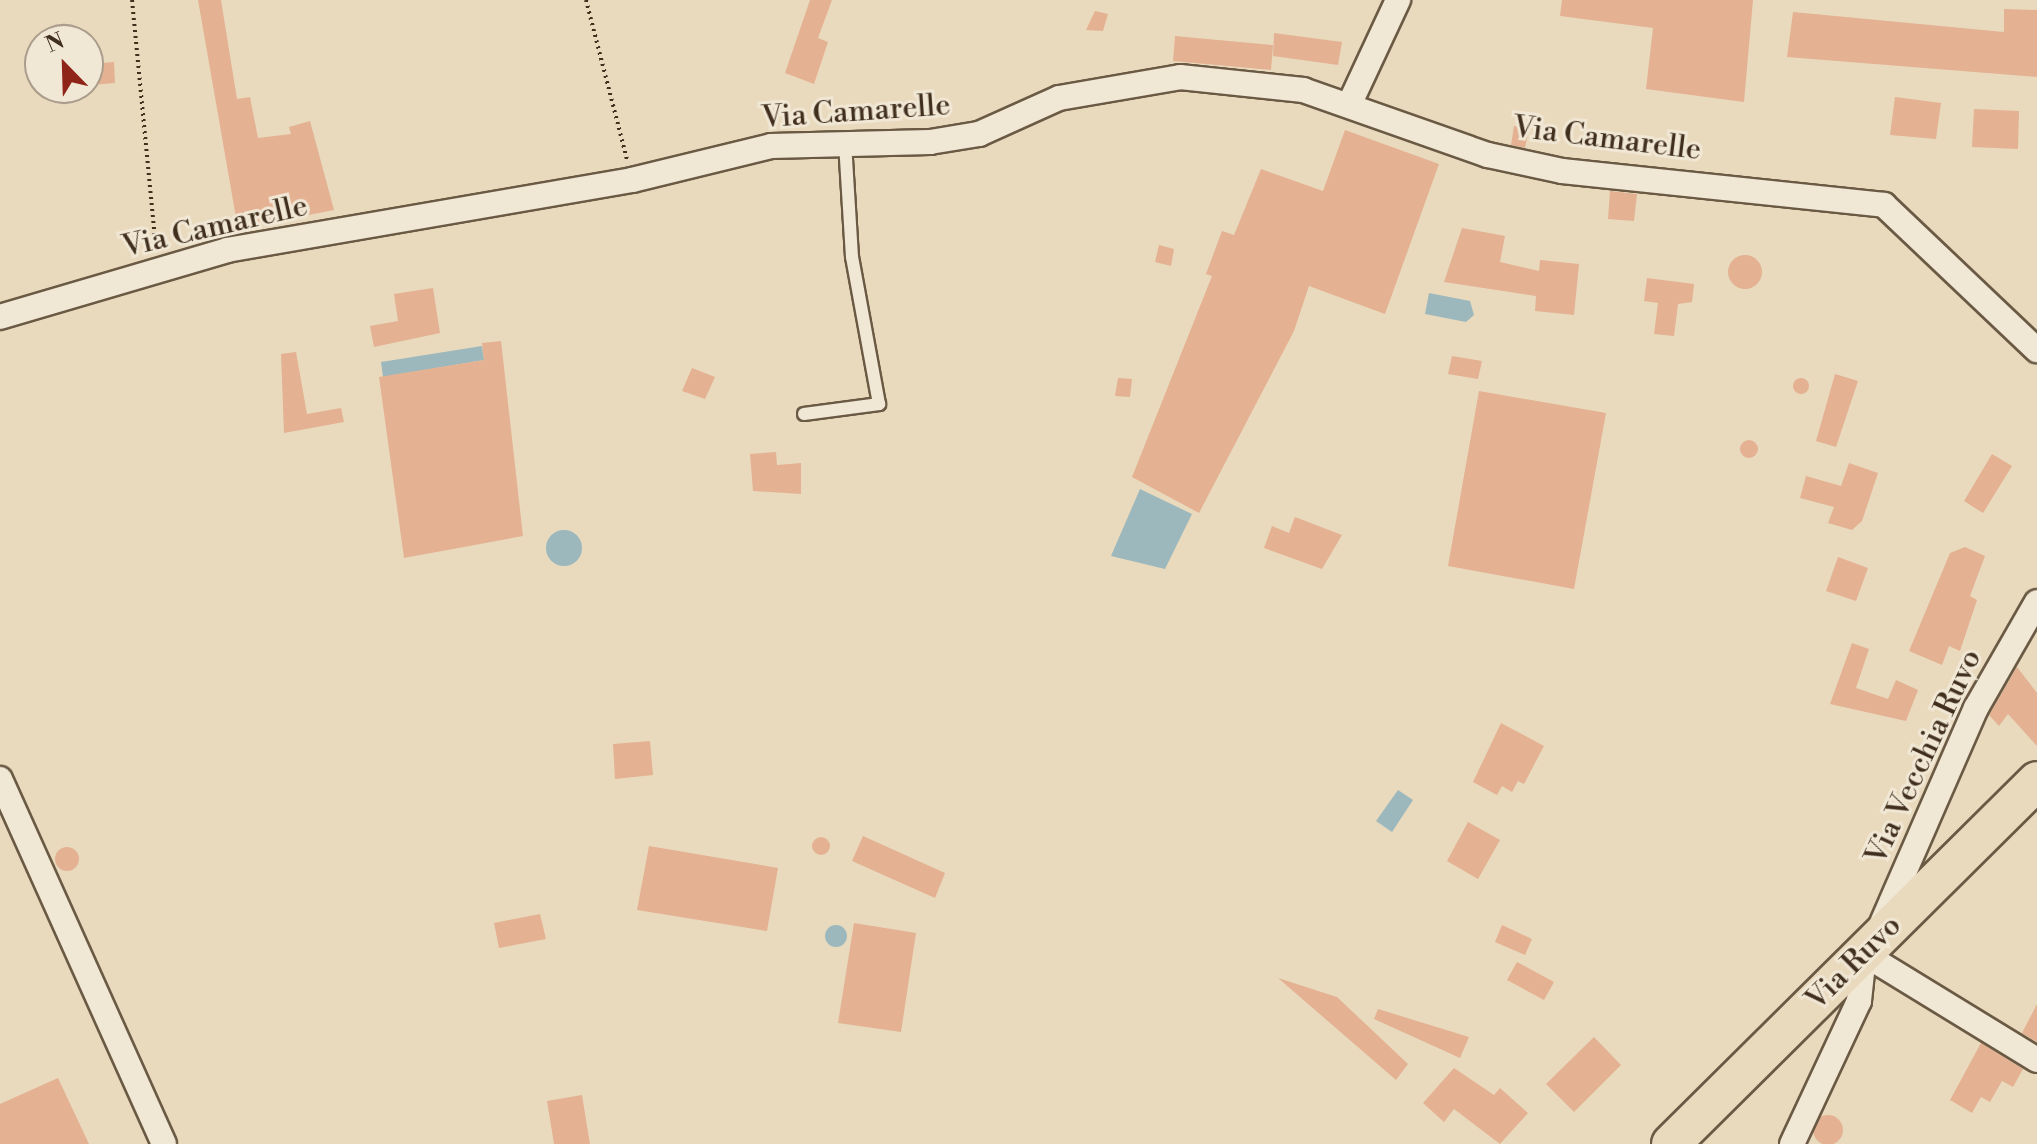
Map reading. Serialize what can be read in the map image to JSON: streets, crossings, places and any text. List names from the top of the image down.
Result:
{
  "streets": {
    "main road": ["Via Ruvo"],
    "street": ["Via Camarelle", "Via Vecchia Ruvo"]
  },
  "crossings": [
    ["Via Vecchia Ruvo", "Via Ruvo"]
  ],
  "north": "top left"
}
